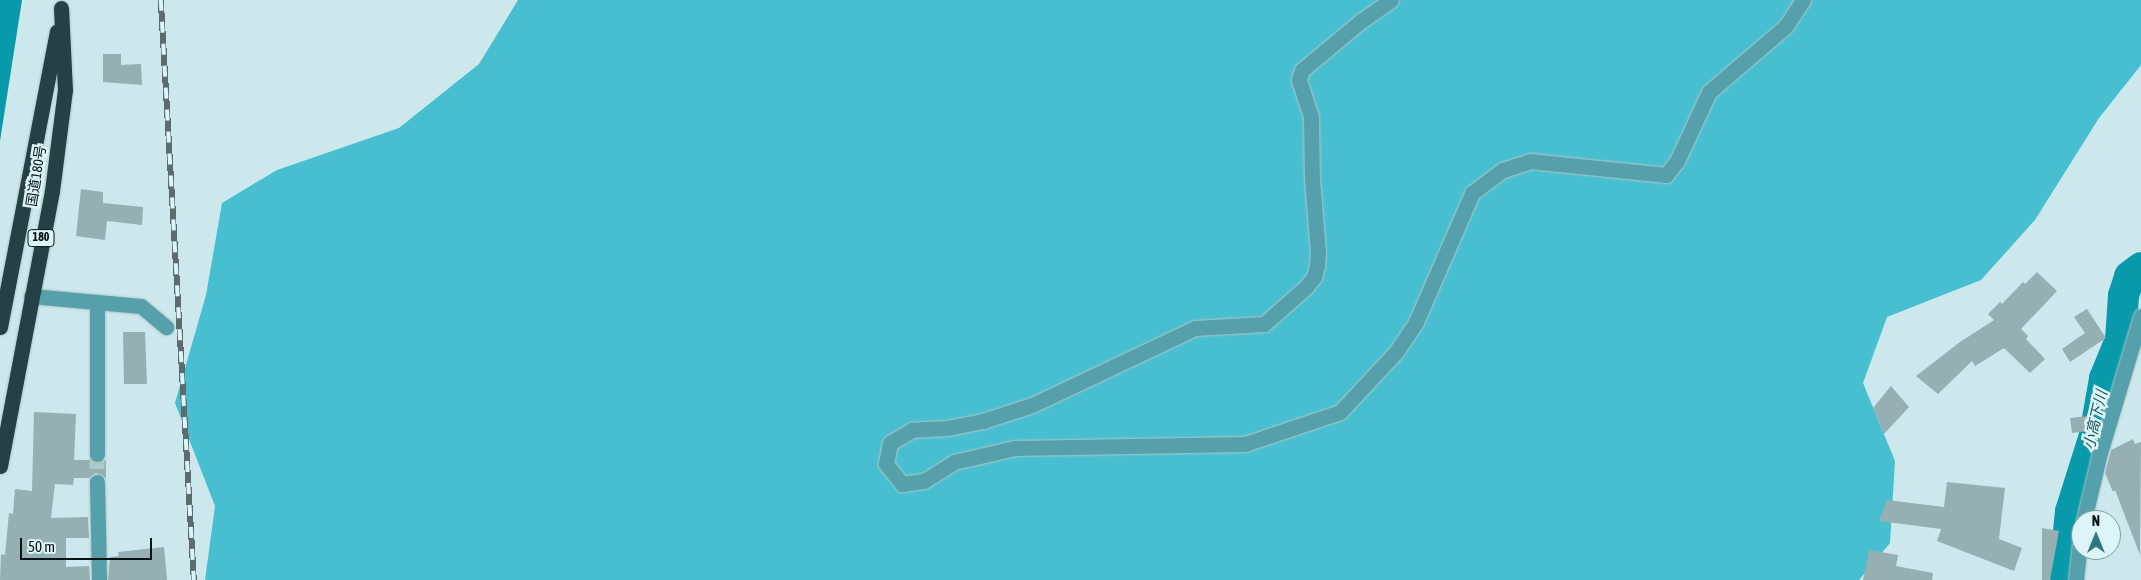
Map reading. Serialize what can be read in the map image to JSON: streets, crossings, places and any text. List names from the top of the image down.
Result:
{
  "streets": {
    "highway": ["国道180号", "180"]
  },
  "water": ["小高下川"],
  "scale_bar": "50 m",
  "north": "top"
}
